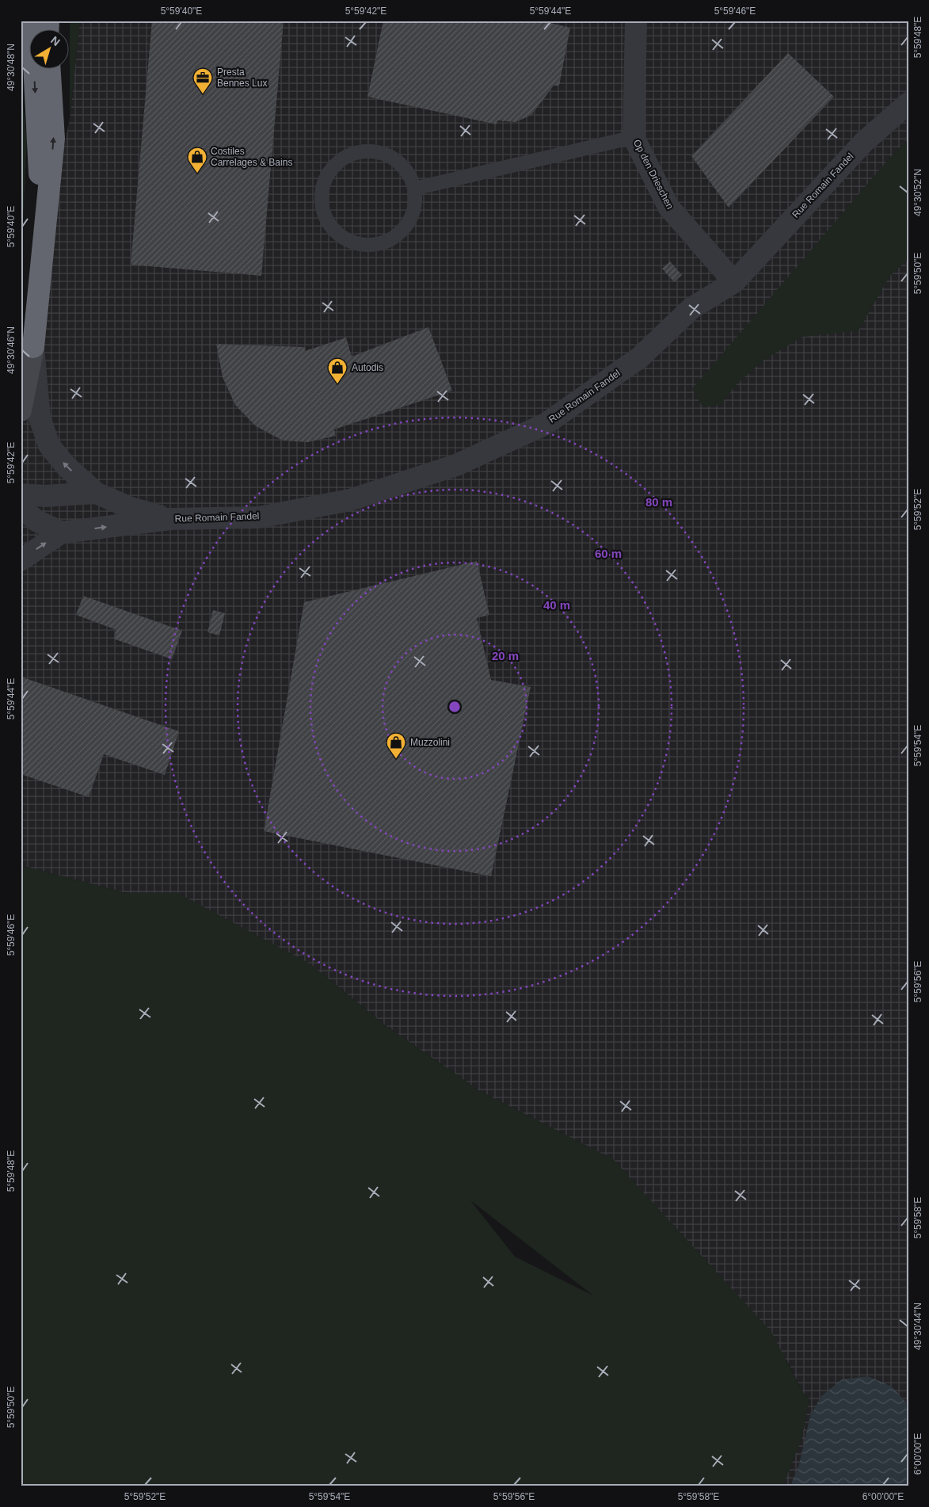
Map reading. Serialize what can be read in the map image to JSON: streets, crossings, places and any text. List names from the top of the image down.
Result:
{
  "streets": {
    "street": ["Op den Drieschen", "Rue Romain Fandel"]
  },
  "crossings": [
    ["Op den Drieschen", "Rue Romain Fandel"]
  ],
  "places": {
    "office": ["Presta Bennes Lux"],
    "shop": ["Costiles Carrelages & Bains", "Autodis", "Muzzolini"]
  },
  "north": "top right",
  "coordinates": [
    "5°59'40\"E",
    "5°59'42\"E",
    "5°59'44\"E",
    "5°59'46\"E",
    "5°59'48\"E",
    "49°30'48\"N",
    "49°30'52\"N",
    "5°59'50\"E",
    "49°30'46\"N",
    "5°59'52\"E",
    "5°59'54\"E",
    "5°59'56\"E",
    "5°59'58\"E",
    "49°30'44\"N",
    "6°00'00\"E"
  ],
  "rings": [
    "80 m",
    "60 m",
    "40 m",
    "20 m"
  ]
}
